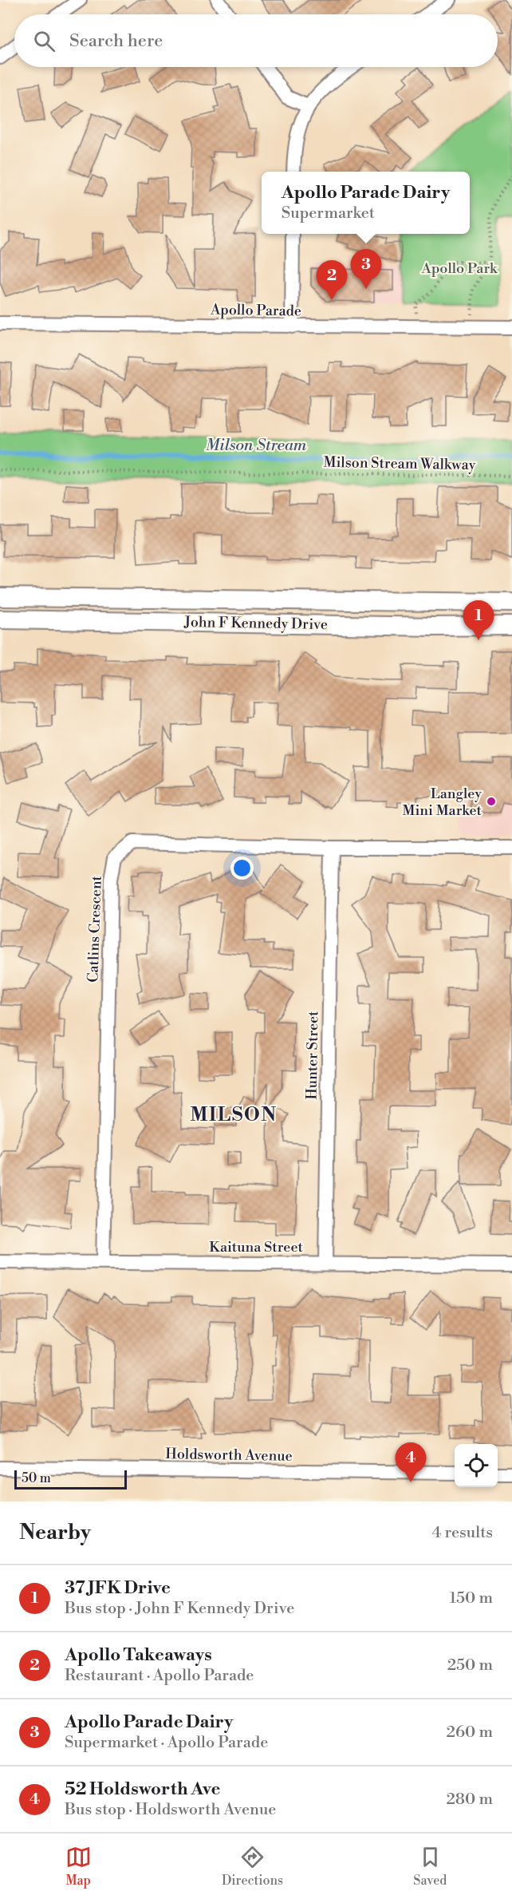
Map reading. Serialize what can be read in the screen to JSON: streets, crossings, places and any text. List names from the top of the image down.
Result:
{
  "streets": {
    "main road": ["John F Kennedy Drive"],
    "street": [
      "Apollo Parade",
      "Catlins Crescent",
      "Hunter Street",
      "Kaituna Street",
      "Holdsworth Avenue"
    ],
    "path": ["Milson Stream Walkway"]
  },
  "crossings": [
    ["Catlins Crescent", "Hunter Street"],
    ["Catlins Crescent", "Kaituna Street"],
    ["Hunter Street", "Kaituna Street"]
  ],
  "districts": ["MILSON"],
  "water": ["Milson Stream"],
  "parks": ["Apollo Park"],
  "places": ["Langley Mini Market"],
  "scale_bar": "50 m",
  "page": {
    "search": "Search here",
    "popup": ["Apollo Parade Dairy", "Supermarket"],
    "pins": [
      "3",
      "2",
      "1",
      "4"
    ],
    "scale": "50 m",
    "heading": ["Nearby", "4 results"],
    "list": [
      {
        "mark": "1",
        "name": "37 JFK Drive",
        "note": "Bus stop · John F Kennedy Drive",
        "value": "150 m"
      },
      {
        "mark": "2",
        "name": "Apollo Takeaways",
        "note": "Restaurant · Apollo Parade",
        "value": "250 m"
      },
      {
        "mark": "3",
        "name": "Apollo Parade Dairy",
        "note": "Supermarket · Apollo Parade",
        "value": "260 m"
      },
      {
        "mark": "4",
        "name": "52 Holdsworth Ave",
        "note": "Bus stop · Holdsworth Avenue",
        "value": "280 m"
      }
    ],
    "nav": ["Map", "Directions", "Saved"]
  }
}
